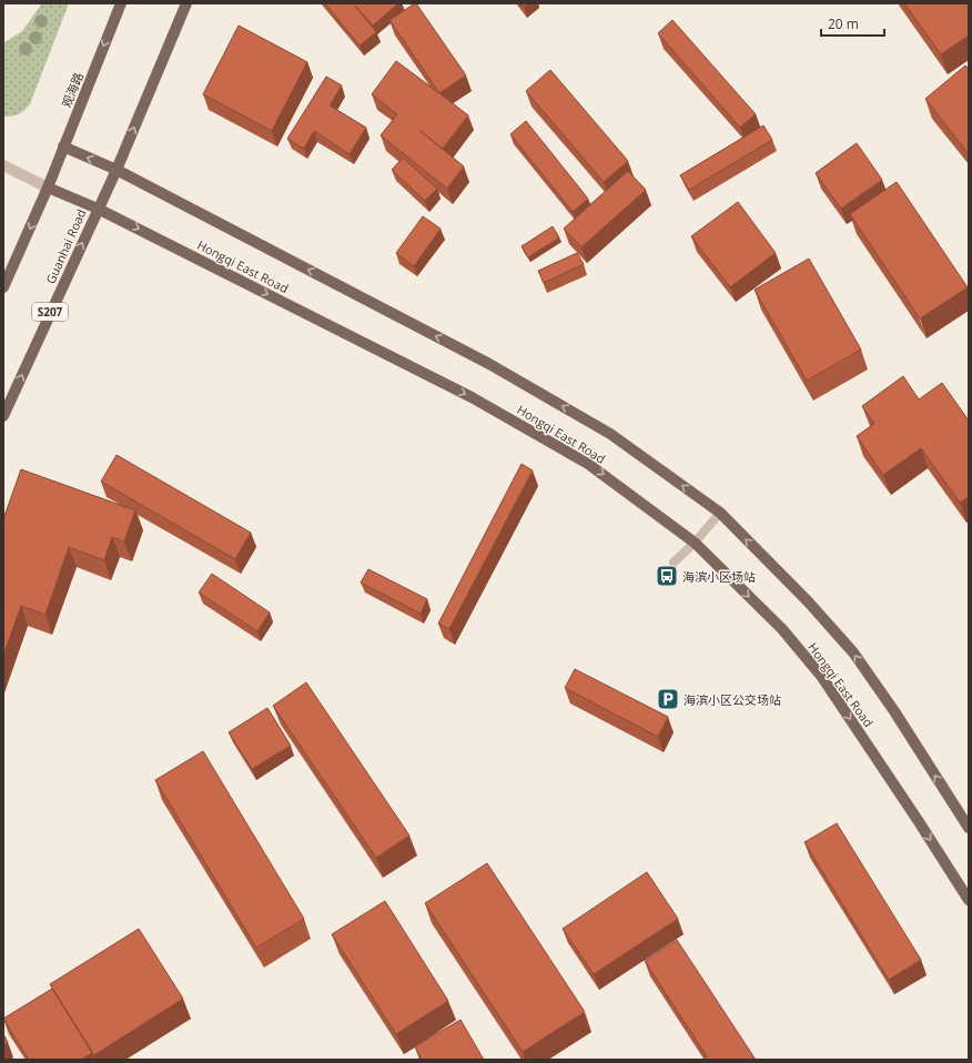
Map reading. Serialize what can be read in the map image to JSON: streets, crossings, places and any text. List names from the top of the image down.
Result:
{
  "streets": {
    "main road": [
      "观海路",
      "Guanhai Road",
      "Hongqi East Road",
      "S207"
    ]
  },
  "crossings": [
    ["观海路", "Hongqi East Road"],
    ["Guanhai Road", "Hongqi East Road"],
    ["Guanhai Road", "S207"],
    ["Hongqi East Road", "S207"]
  ],
  "places": {
    "bus stop": ["海滨小区场站"],
    "parking": ["海滨小区公交场站"]
  },
  "scale_bar": "20 m"
}
